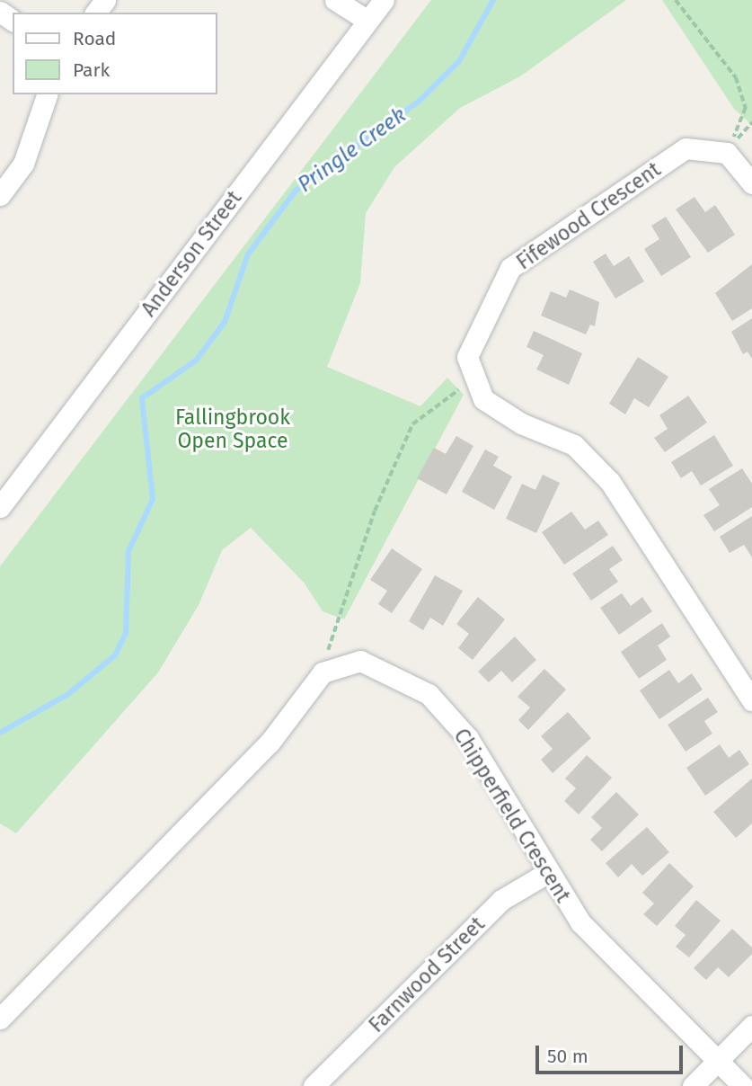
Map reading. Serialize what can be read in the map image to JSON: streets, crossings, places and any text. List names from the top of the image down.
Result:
{
  "streets": {
    "street": [
      "Fifewood Crescent",
      "Anderson Street",
      "Chipperfield Crescent",
      "Farnwood Street"
    ]
  },
  "crossings": [
    ["Chipperfield Crescent", "Farnwood Street"]
  ],
  "water": ["Pringle Creek"],
  "parks": ["Fallingbrook Open Space"],
  "legend": ["Road", "Park"],
  "scale_bar": "50 m"
}
